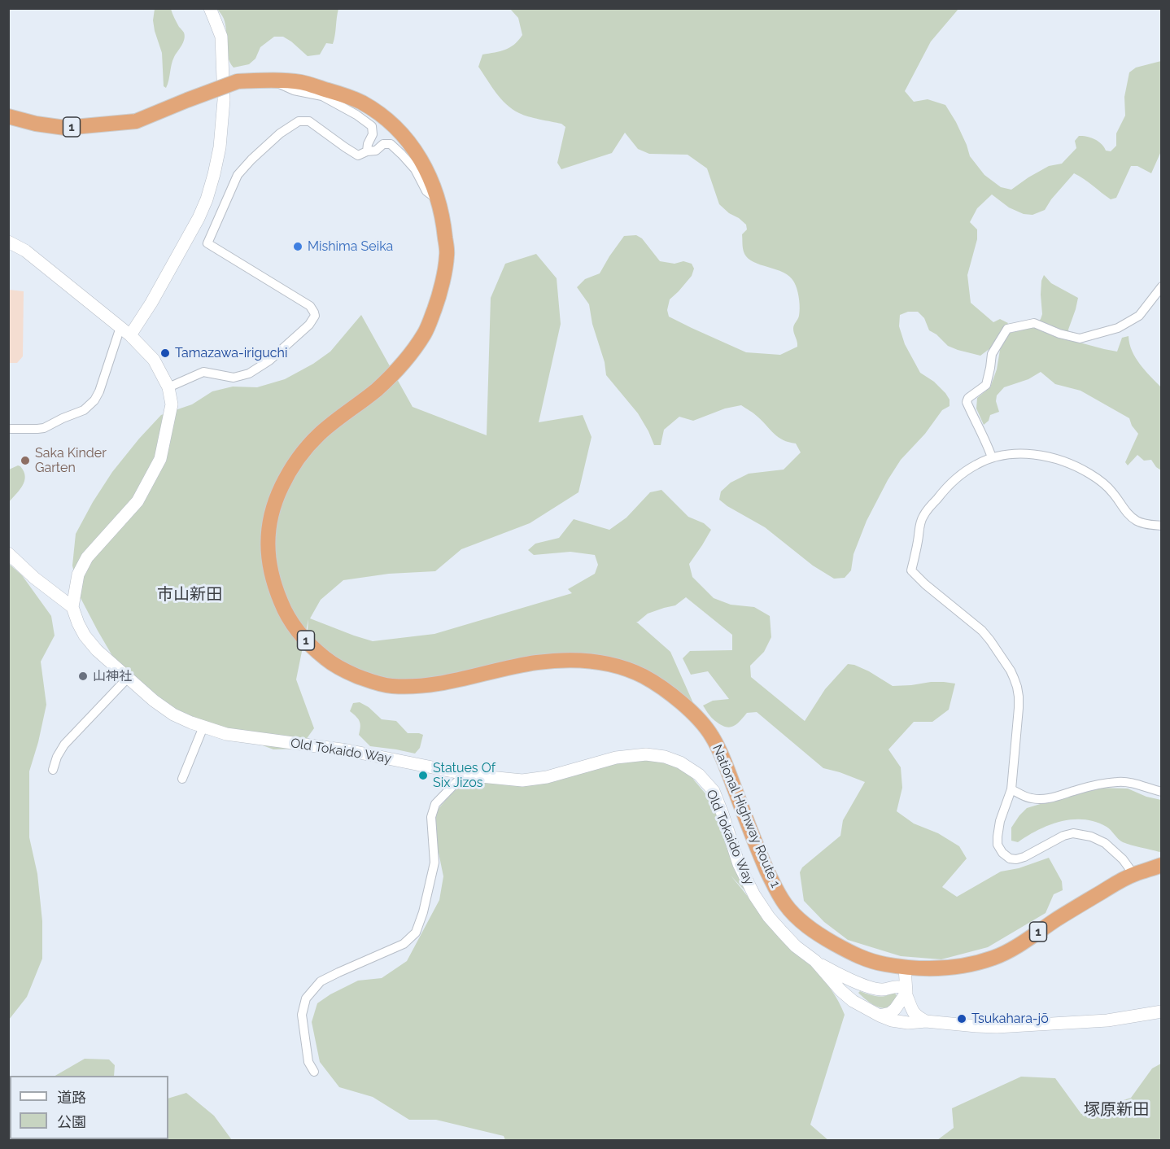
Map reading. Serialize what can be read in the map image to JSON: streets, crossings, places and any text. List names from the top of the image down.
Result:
{
  "streets": {
    "highway": ["1", "National Highway Route 1"],
    "street": ["Old Tokaido Way"]
  },
  "districts": ["市山新田", "塚原新田"],
  "places": [
    "Mishima Seika",
    "Tamazawa-iriguchi",
    "Saka Kinder Garten",
    "山神社",
    "Statues Of Six Jizos",
    "Tsukahara-jō"
  ],
  "legend": ["道路", "公園"]
}
